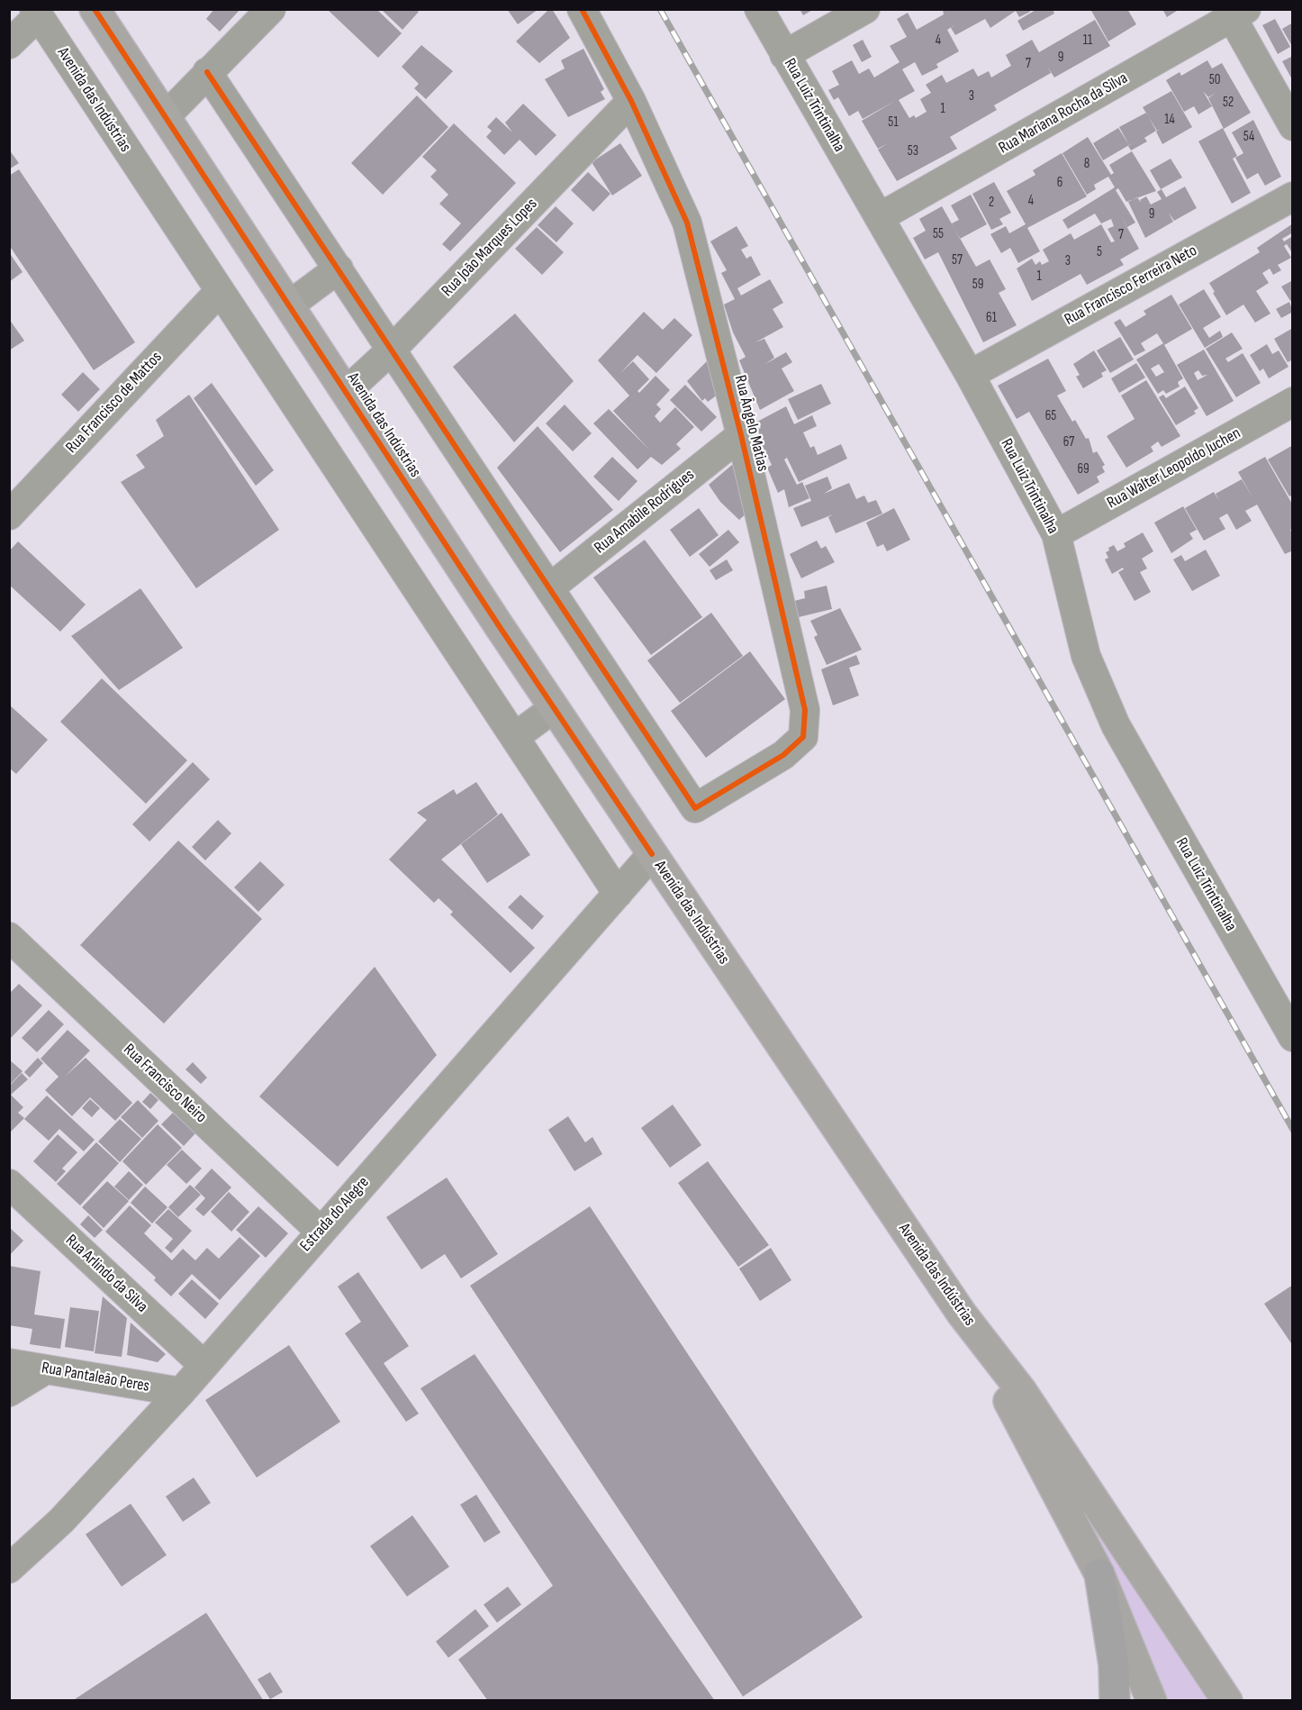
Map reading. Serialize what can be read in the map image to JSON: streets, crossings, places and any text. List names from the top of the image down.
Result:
{
  "streets": {
    "main road": ["Avenida das Indústrias"],
    "street": [
      "Rua Luiz Trintinalha",
      "Rua Mariana Rocha da Silva",
      "Rua João Marques Lopes",
      "Rua Francisco Ferreira Neto",
      "Rua Francisco de Mattos",
      "Rua Ângelo Matias",
      "Rua Walter Leopoldo Juchen",
      "Rua Amabile Rodrigues",
      "Rua Francisco Neiro",
      "Estrada do Alegre",
      "Rua Arlindo da Silva",
      "Rua Pantaleão Peres"
    ]
  },
  "crossings": [
    ["Avenida das Indústrias", "Rua João Marques Lopes"],
    ["Avenida das Indústrias", "Rua Francisco de Mattos"],
    ["Avenida das Indústrias", "Estrada do Alegre"],
    ["Rua Luiz Trintinalha", "Rua Mariana Rocha da Silva"],
    ["Rua Luiz Trintinalha", "Rua Francisco Ferreira Neto"],
    ["Rua Luiz Trintinalha", "Rua Walter Leopoldo Juchen"],
    ["Rua João Marques Lopes", "Rua Ângelo Matias"],
    ["Rua Ângelo Matias", "Rua Amabile Rodrigues"],
    ["Rua Francisco Neiro", "Estrada do Alegre"],
    ["Estrada do Alegre", "Rua Arlindo da Silva"],
    ["Estrada do Alegre", "Rua Pantaleão Peres"]
  ],
  "house_numbers": [
    "4",
    "11",
    "9",
    "7",
    "50",
    "3",
    "52",
    "1",
    "14",
    "51",
    "54",
    "53",
    "8",
    "6",
    "4",
    "2",
    "9",
    "55",
    "7",
    "5",
    "57",
    "3",
    "1",
    "59",
    "61",
    "65",
    "67",
    "69"
  ]
}
